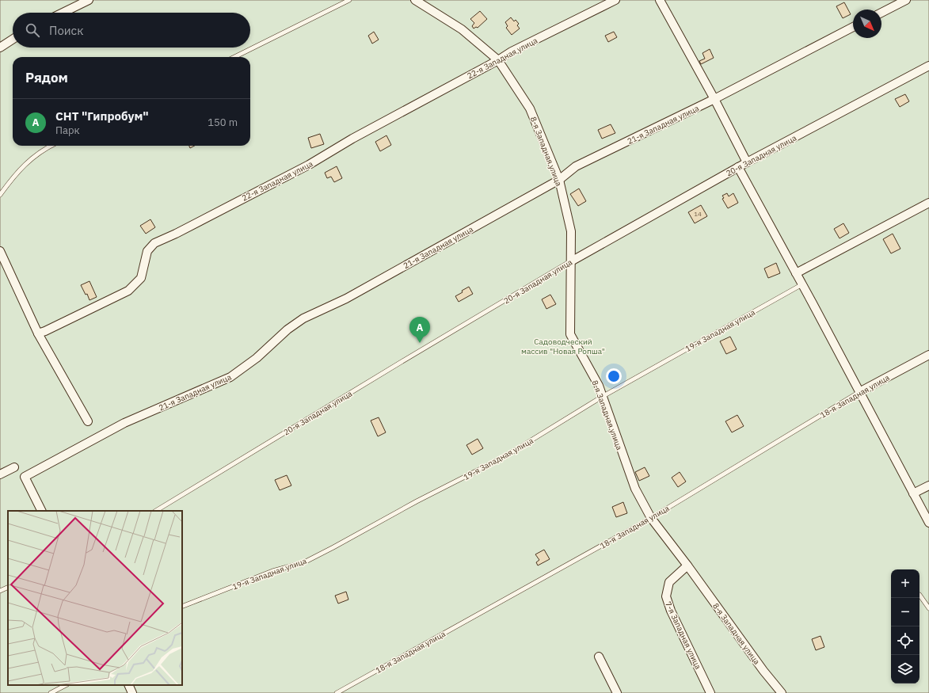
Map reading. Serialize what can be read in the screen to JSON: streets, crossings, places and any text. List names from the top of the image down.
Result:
{
  "streets": {
    "street": [
      "22-я Западная улица",
      "21-я Западная улица",
      "8-я Западная улица",
      "20-я Западная улица",
      "18-я Западная улица",
      "7-я Западная улица"
    ],
    "lane": ["19-я Западная улица"]
  },
  "crossings": [
    ["22-я Западная улица", "8-я Западная улица"],
    ["21-я Западная улица", "8-я Западная улица"],
    ["8-я Западная улица", "20-я Западная улица"],
    ["8-я Западная улица", "19-я Западная улица"],
    ["8-я Западная улица", "18-я Западная улица"],
    ["8-я Западная улица", "7-я Западная улица"]
  ],
  "parks": ["Садоводческий массив \"Новая Ропша\""],
  "house_numbers": ["14"],
  "north": "bottom right",
  "page": {
    "search": "Поиск",
    "heading": "Рядом",
    "list": [
      {
        "mark": "A",
        "name": "СНТ \"Гипробум\"",
        "note": "Парк",
        "value": "150 m"
      }
    ],
    "pins": "A",
    "map_buttons": ["+", "−"]
  }
}
